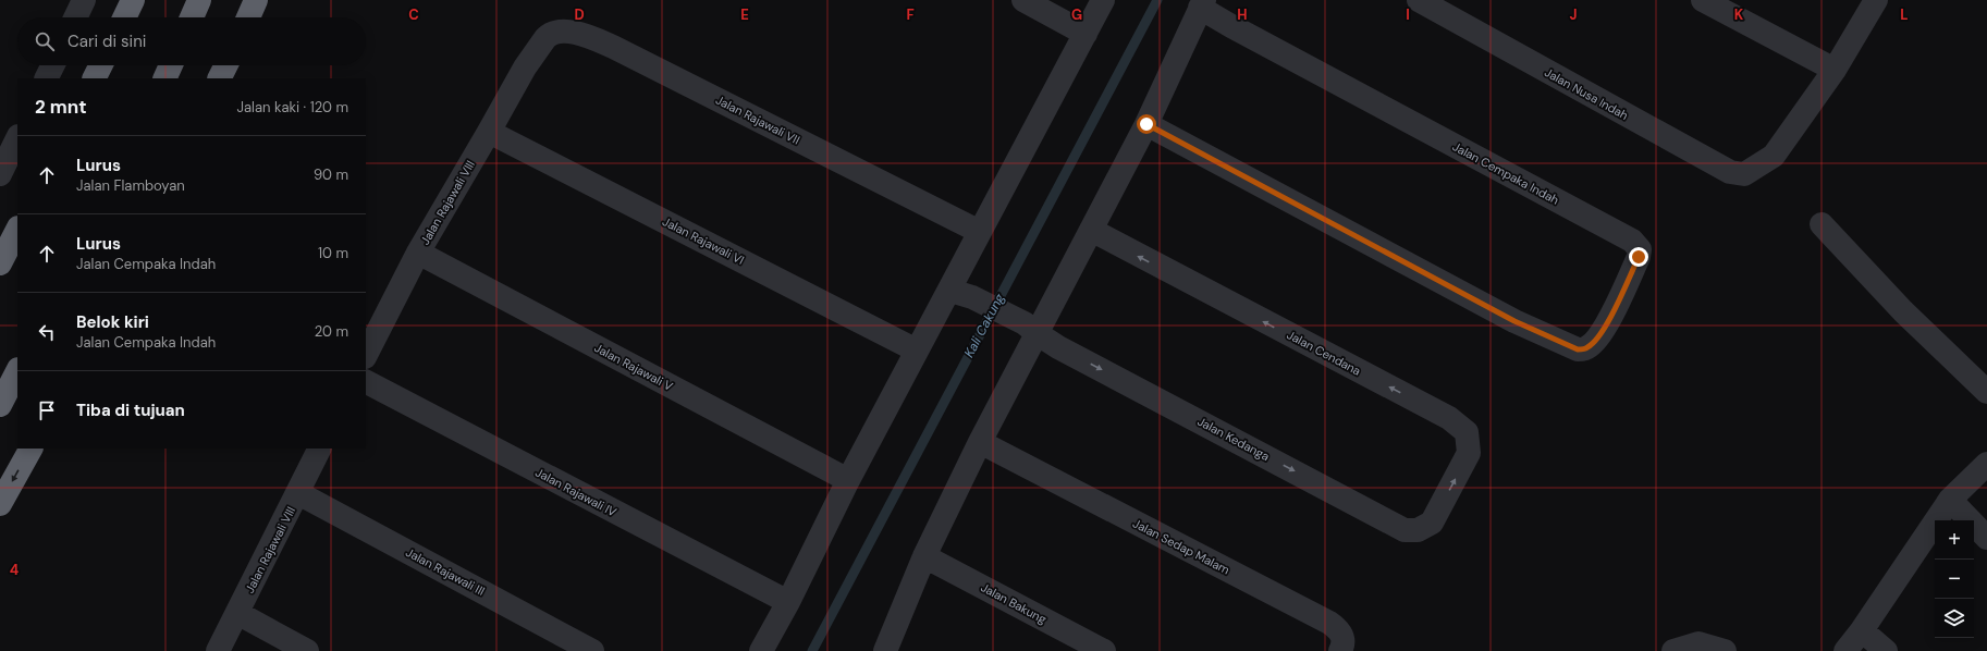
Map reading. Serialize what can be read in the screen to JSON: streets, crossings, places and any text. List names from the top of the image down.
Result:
{
  "streets": {
    "street": [
      "Jalan Nusa Indah",
      "Jalan Rajawali VII",
      "Jalan Cempaka Indah",
      "Jalan Rajawali VIII",
      "Jalan Rajawali VI",
      "Jalan Cendana",
      "Jalan Rajawali V",
      "Jalan Kedanga",
      "Jalan Rajawali IV",
      "Jalan Sedap Malam",
      "Jalan Rajawali III",
      "Jalan Bakung"
    ]
  },
  "crossings": [
    ["Jalan Rajawali VII", "Jalan Rajawali VIII"],
    ["Jalan Rajawali VIII", "Jalan Rajawali VI"],
    ["Jalan Rajawali VIII", "Jalan Rajawali V"],
    ["Jalan Rajawali VIII", "Jalan Rajawali III"],
    ["Jalan Cendana", "Jalan Kedanga"]
  ],
  "one_way": ["Jalan Cendana", "Jalan Kedanga"],
  "water": ["Kali Cakung"],
  "page": {
    "search": "Cari di sini",
    "heading": ["2 mnt", "Jalan kaki · 120 m"],
    "list": [
      ["Lurus", "Jalan Flamboyan", "90 m"],
      ["Lurus", "Jalan Cempaka Indah", "10 m"],
      ["Belok kiri", "Jalan Cempaka Indah", "20 m"],
      "Tiba di tujuan"
    ],
    "map_buttons": ["+", "−"]
  },
  "grid": {
    "columns": [
      "C",
      "D",
      "E",
      "F",
      "G",
      "H",
      "I",
      "J",
      "K",
      "L"
    ],
    "rows": ["4"]
  }
}
